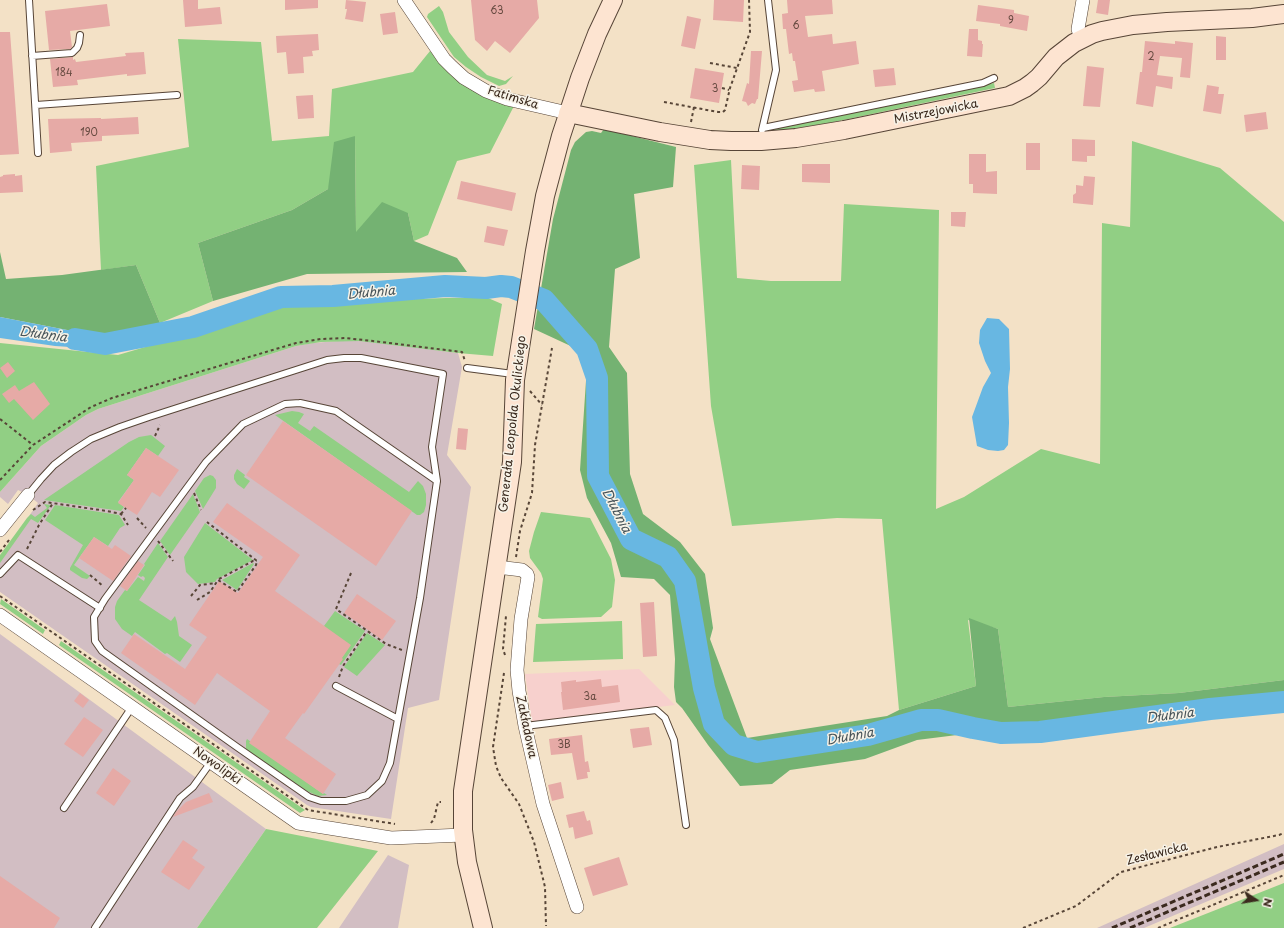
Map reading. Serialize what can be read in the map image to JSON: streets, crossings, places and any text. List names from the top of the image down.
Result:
{
  "streets": {
    "main road": ["Mistrzejowicka", "Generała Leopolda Okulickiego"],
    "street": ["Fatimska", "Zakładowa", "Nowolipki"],
    "path": ["Zesławicka"]
  },
  "crossings": [
    ["Fatimska", "Mistrzejowicka"],
    ["Fatimska", "Generała Leopolda Okulickiego"],
    ["Mistrzejowicka", "Generała Leopolda Okulickiego"],
    ["Generała Leopolda Okulickiego", "Zakładowa"],
    ["Generała Leopolda Okulickiego", "Nowolipki"]
  ],
  "water": ["Dłubnia"],
  "house_numbers": [
    "63",
    "9",
    "6",
    "2",
    "184",
    "3",
    "190",
    "3a",
    "3B"
  ],
  "north": "right"
}
